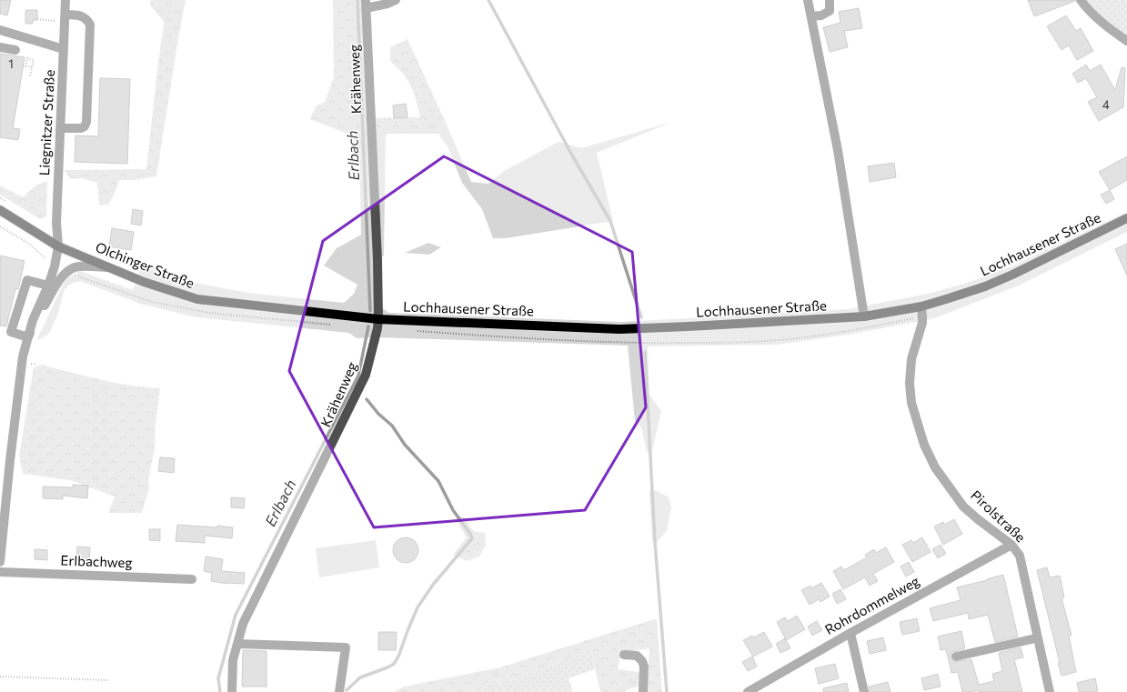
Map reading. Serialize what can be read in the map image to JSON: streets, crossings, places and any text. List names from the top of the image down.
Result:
{
  "streets": {
    "main road": ["Lochhausener Straße", "Olchinger Straße"],
    "street": [
      "Krähenweg",
      "Liegnitzer Straße",
      "Pirolstraße",
      "Erlbachweg",
      "Rohrdommelweg"
    ]
  },
  "crossings": [
    ["Krähenweg", "Lochhausener Straße"],
    ["Krähenweg", "Olchinger Straße"],
    ["Liegnitzer Straße", "Olchinger Straße"],
    ["Lochhausener Straße", "Olchinger Straße"],
    ["Lochhausener Straße", "Pirolstraße"],
    ["Pirolstraße", "Rohrdommelweg"]
  ],
  "water": ["Erlbach"],
  "house_numbers": ["1", "4"]
}
